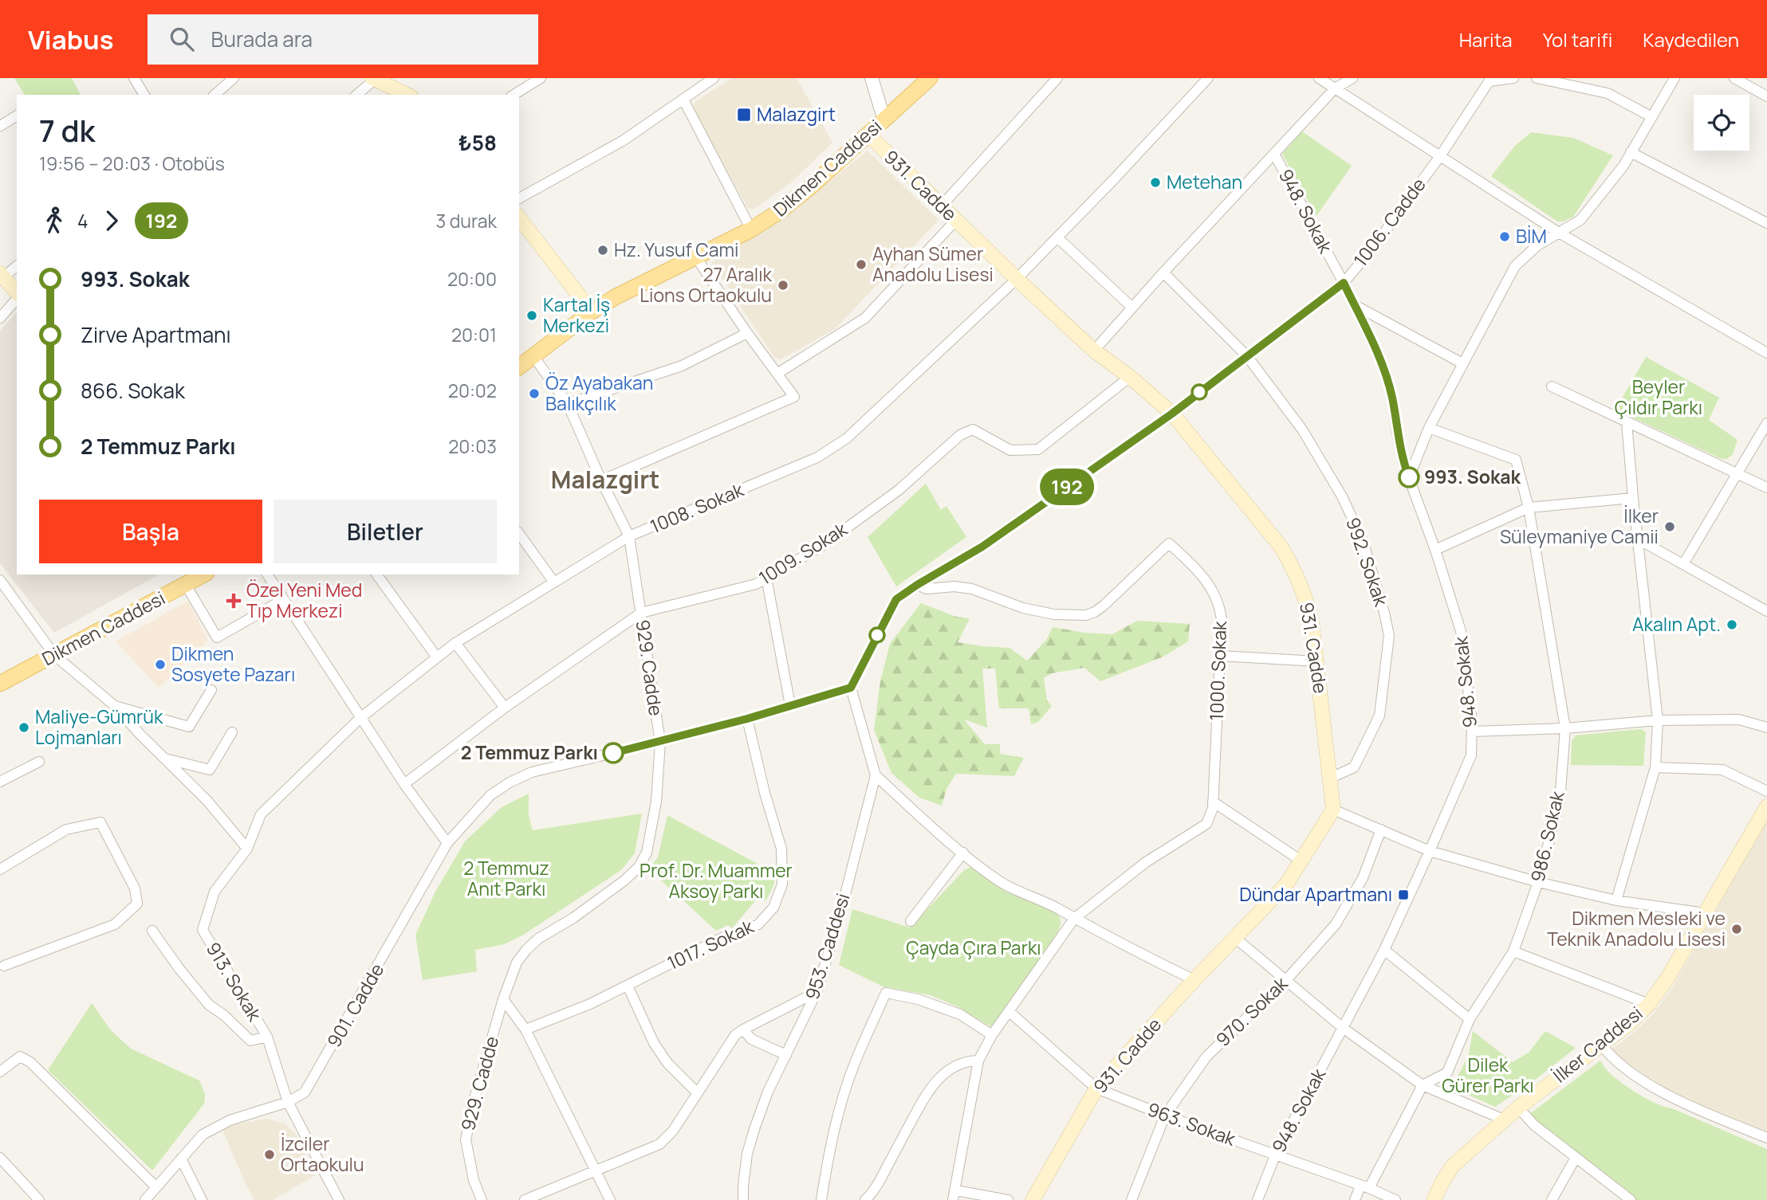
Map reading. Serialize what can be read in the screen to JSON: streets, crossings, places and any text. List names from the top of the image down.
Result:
{
  "streets": {
    "main road": ["Dikmen Caddesi", "931. Cadde", "İlker Caddesi"],
    "street": [
      "948. Sokak",
      "1006. Cadde",
      "1008. Sokak",
      "1009. Sokak",
      "992. Sokak",
      "929. Cadde",
      "1000. Sokak",
      "986. Sokak",
      "1017. Sokak",
      "953. Caddesi",
      "913. Sokak",
      "901. Cadde",
      "970. Sokak",
      "963. Sokak"
    ]
  },
  "crossings": [
    ["Dikmen Caddesi", "931. Cadde"],
    ["Dikmen Caddesi", "929. Cadde"],
    ["931. Cadde", "1006. Cadde"],
    ["931. Cadde", "1008. Sokak"],
    ["931. Cadde", "1009. Sokak"],
    ["931. Cadde", "992. Sokak"],
    ["931. Cadde", "963. Sokak"],
    ["948. Sokak", "1006. Cadde"],
    ["948. Sokak", "963. Sokak"],
    ["1006. Cadde", "992. Sokak"],
    ["1006. Cadde", "1000. Sokak"],
    ["1006. Cadde", "953. Caddesi"],
    ["1008. Sokak", "929. Cadde"],
    ["1008. Sokak", "913. Sokak"],
    ["1009. Sokak", "929. Cadde"],
    ["929. Cadde", "901. Cadde"],
    ["1000. Sokak", "963. Sokak"],
    ["913. Sokak", "901. Cadde"],
    ["970. Sokak", "963. Sokak"]
  ],
  "districts": ["Malazgirt"],
  "parks": [
    "Beyler Çıldır Parkı",
    "2 Temmuz Anıt Parkı",
    "Prof. Dr. Muammer Aksoy Parkı",
    "Çayda Çıra Parkı",
    "Dilek Gürer Parkı"
  ],
  "places": {
    "transit": ["Malazgirt", "Dündar Apartmanı"],
    "other": [
      "Metehan",
      "BİM",
      "Hz. Yusuf Cami",
      "Ayhan Sümer Anadolu Lisesi",
      "27 Aralık Lions Ortaokulu",
      "Kartal İş Merkezi",
      "Öz Ayabakan Balıkçılık",
      "993. Sokak",
      "İlker Süleymaniye Camii",
      "Akalın Apt.",
      "Dikmen Sosyete Pazarı",
      "Maliye-Gümrük Lojmanları",
      "2 Temmuz Parkı",
      "Dikmen Mesleki ve Teknik Anadolu Lisesi",
      "İzciler Ortaokulu"
    ],
    "health": ["Özel Yeni Med Tıp Merkezi"]
  },
  "lines": ["bus line 192"],
  "page": {
    "header": "Viabus",
    "search": "Burada ara",
    "nav": ["Harita", "Yol tarifi", "Kaydedilen"],
    "on_map": "192",
    "heading": ["7 dk", "19:56 – 20:03 · Otobüs", "₺58"],
    "legs": ["4", "192", "3 durak"],
    "list": [
      {
        "name": "993. Sokak",
        "value": "20:00"
      },
      {
        "name": "Zirve Apartmanı",
        "value": "20:01"
      },
      {
        "name": "866. Sokak",
        "value": "20:02"
      },
      {
        "name": "2 Temmuz Parkı",
        "value": "20:03"
      }
    ],
    "buttons": ["Başla", "Biletler"]
  }
}
